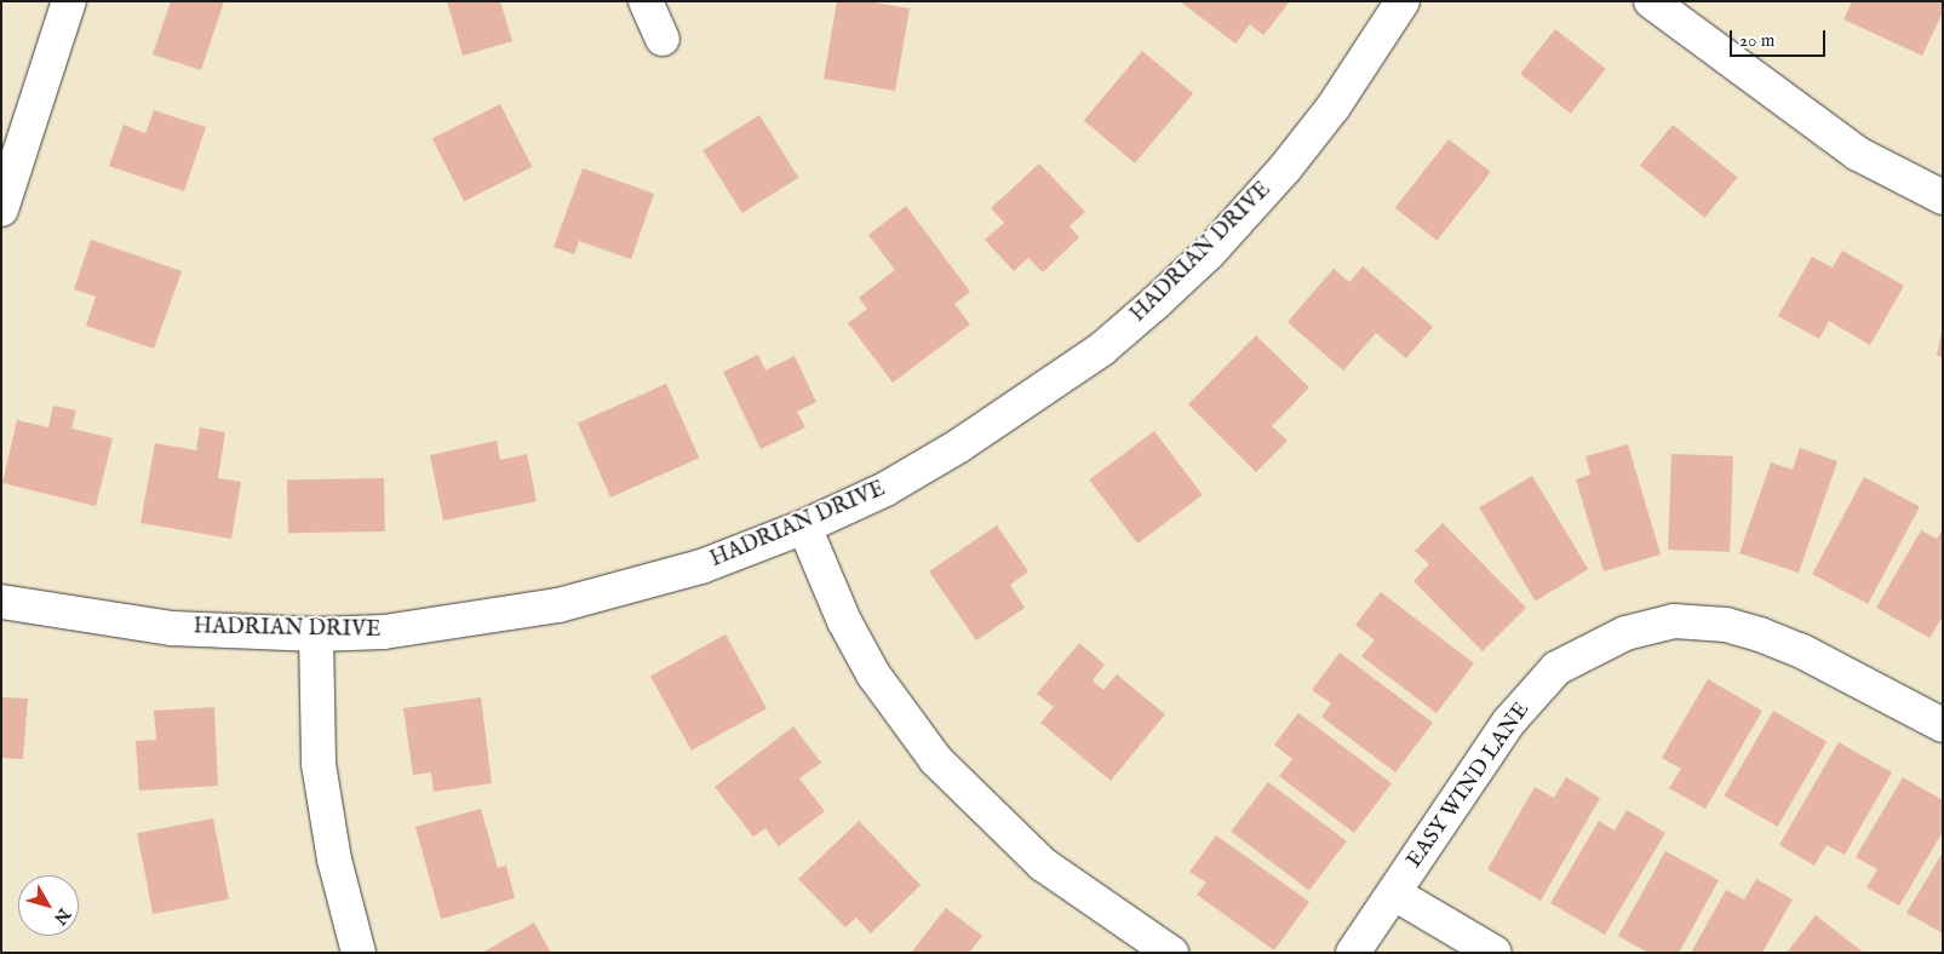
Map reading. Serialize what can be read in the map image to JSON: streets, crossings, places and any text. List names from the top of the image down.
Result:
{
  "streets": {
    "street": ["HADRIAN DRIVE", "EASY WIND LANE"]
  },
  "scale_bar": "20 m",
  "north": "bottom right"
}
